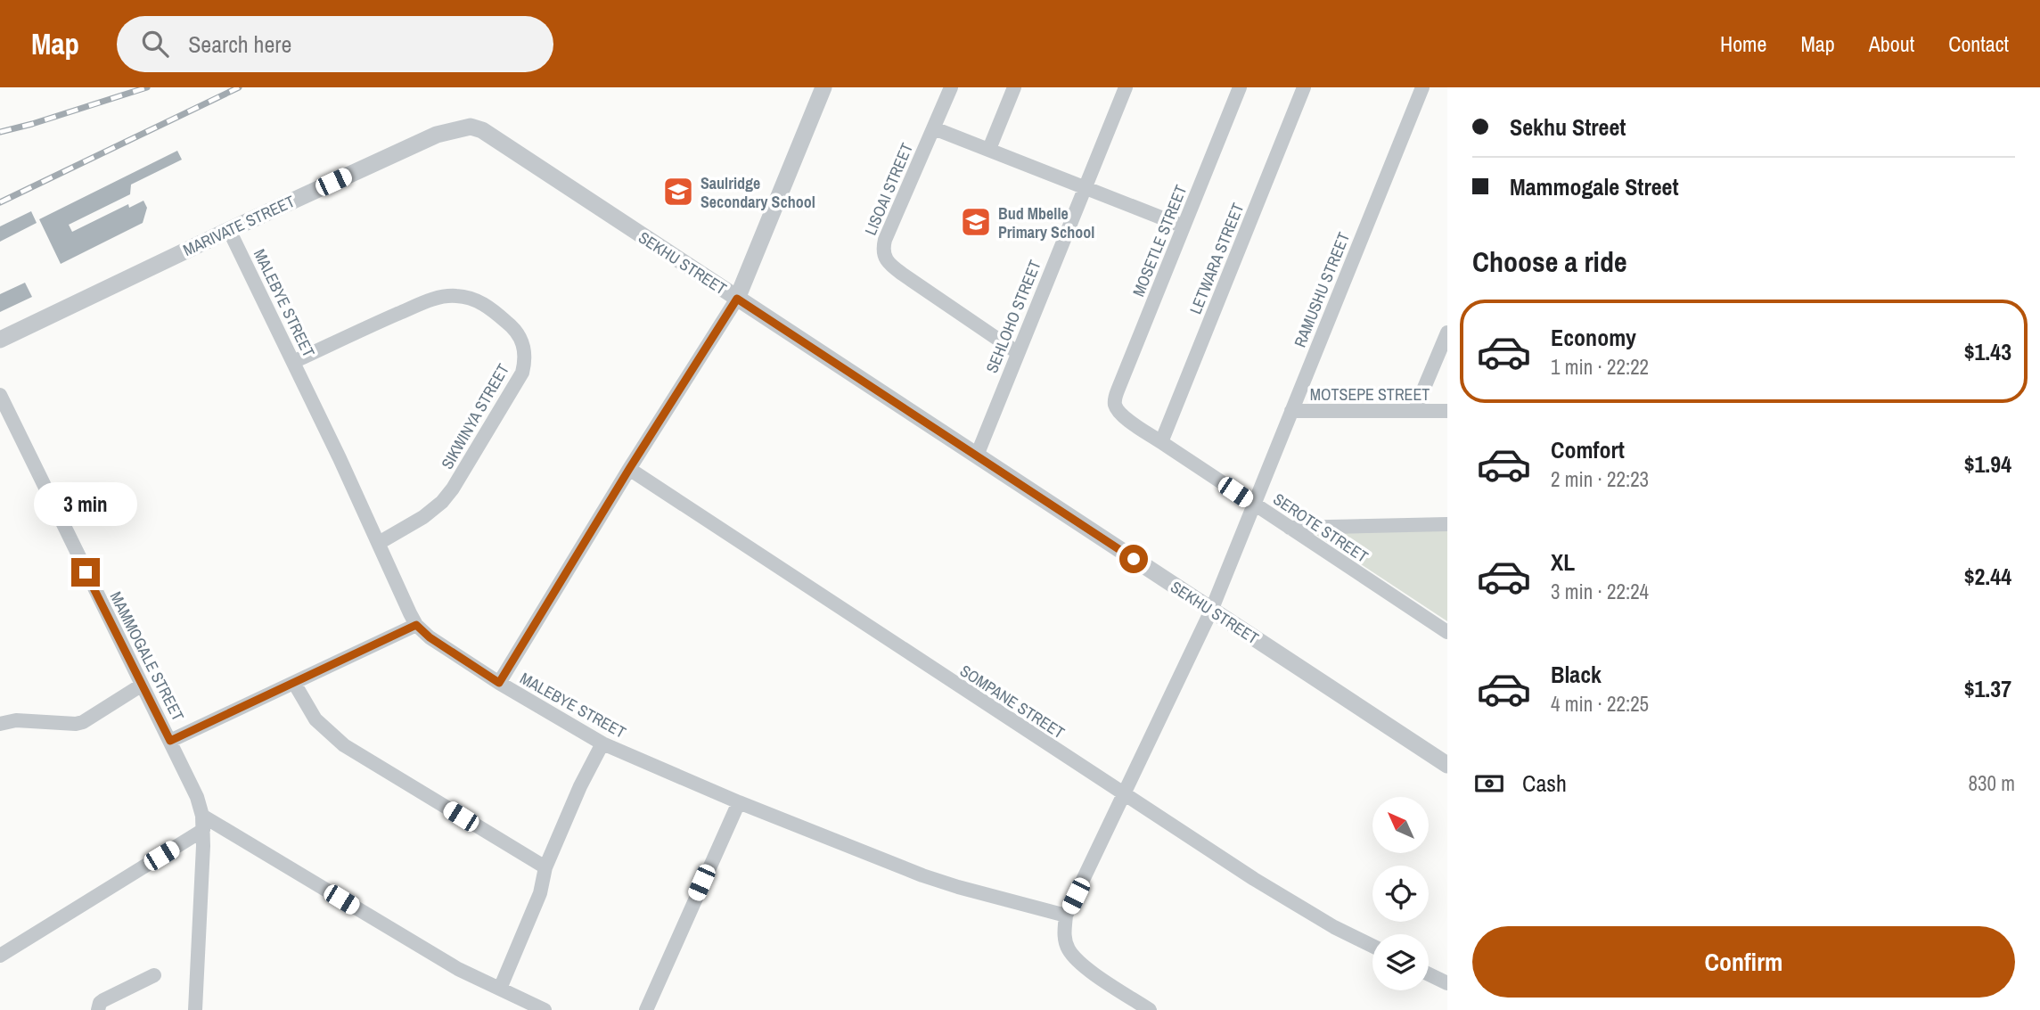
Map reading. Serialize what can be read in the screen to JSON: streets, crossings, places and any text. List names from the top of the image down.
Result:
{
  "streets": {
    "street": [
      "LISOAI STREET",
      "MARIVATE STREET",
      "MOSETLE STREET",
      "LETWARA STREET",
      "SEKHU STREET",
      "RAMUSHU STREET",
      "MALEBYE STREET",
      "SEHLOHO STREET",
      "MOTSEPE STREET",
      "SIKWINYA STREET",
      "SEROTE STREET",
      "MAMMOGALE STREET",
      "SOMPANE STREET"
    ]
  },
  "crossings": [
    ["LISOAI STREET", "SEHLOHO STREET"],
    ["MARIVATE STREET", "SEKHU STREET"],
    ["MARIVATE STREET", "MALEBYE STREET"],
    ["MOSETLE STREET", "SEROTE STREET"],
    ["LETWARA STREET", "SEROTE STREET"],
    ["SEKHU STREET", "RAMUSHU STREET"],
    ["SEKHU STREET", "SEHLOHO STREET"],
    ["RAMUSHU STREET", "MALEBYE STREET"],
    ["RAMUSHU STREET", "MOTSEPE STREET"],
    ["RAMUSHU STREET", "SEROTE STREET"],
    ["RAMUSHU STREET", "SOMPANE STREET"],
    ["MALEBYE STREET", "SIKWINYA STREET"]
  ],
  "places": {
    "school or university": ["Saulridge Secondary School", "Bud Mbelle Primary School"]
  },
  "north": "top left",
  "page": {
    "header": "Map",
    "search": "Search here",
    "nav": [
      "Home",
      "Map",
      "About",
      "Contact"
    ],
    "banner": ["Sekhu Street", "Mammogale Street"],
    "heading": "Choose a ride",
    "list": [
      {
        "name": "Economy",
        "note": "1 min · 22:22",
        "value": "$1.43"
      },
      {
        "name": "Comfort",
        "note": "2 min · 22:23",
        "value": "$1.94"
      },
      {
        "name": "XL",
        "note": "3 min · 22:24",
        "value": "$2.44"
      },
      {
        "name": "Black",
        "note": "4 min · 22:25",
        "value": "$1.37"
      }
    ],
    "bubble": "3 min",
    "pay": ["Cash", "830 m"],
    "buttons": "Confirm"
  }
}
